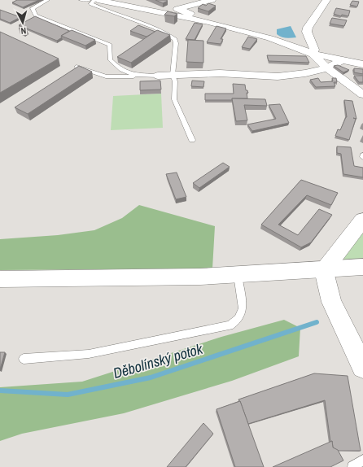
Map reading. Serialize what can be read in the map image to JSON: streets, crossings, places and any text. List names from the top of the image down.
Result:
{
  "water": ["Děbolínský potok"],
  "north": "bottom"
}
